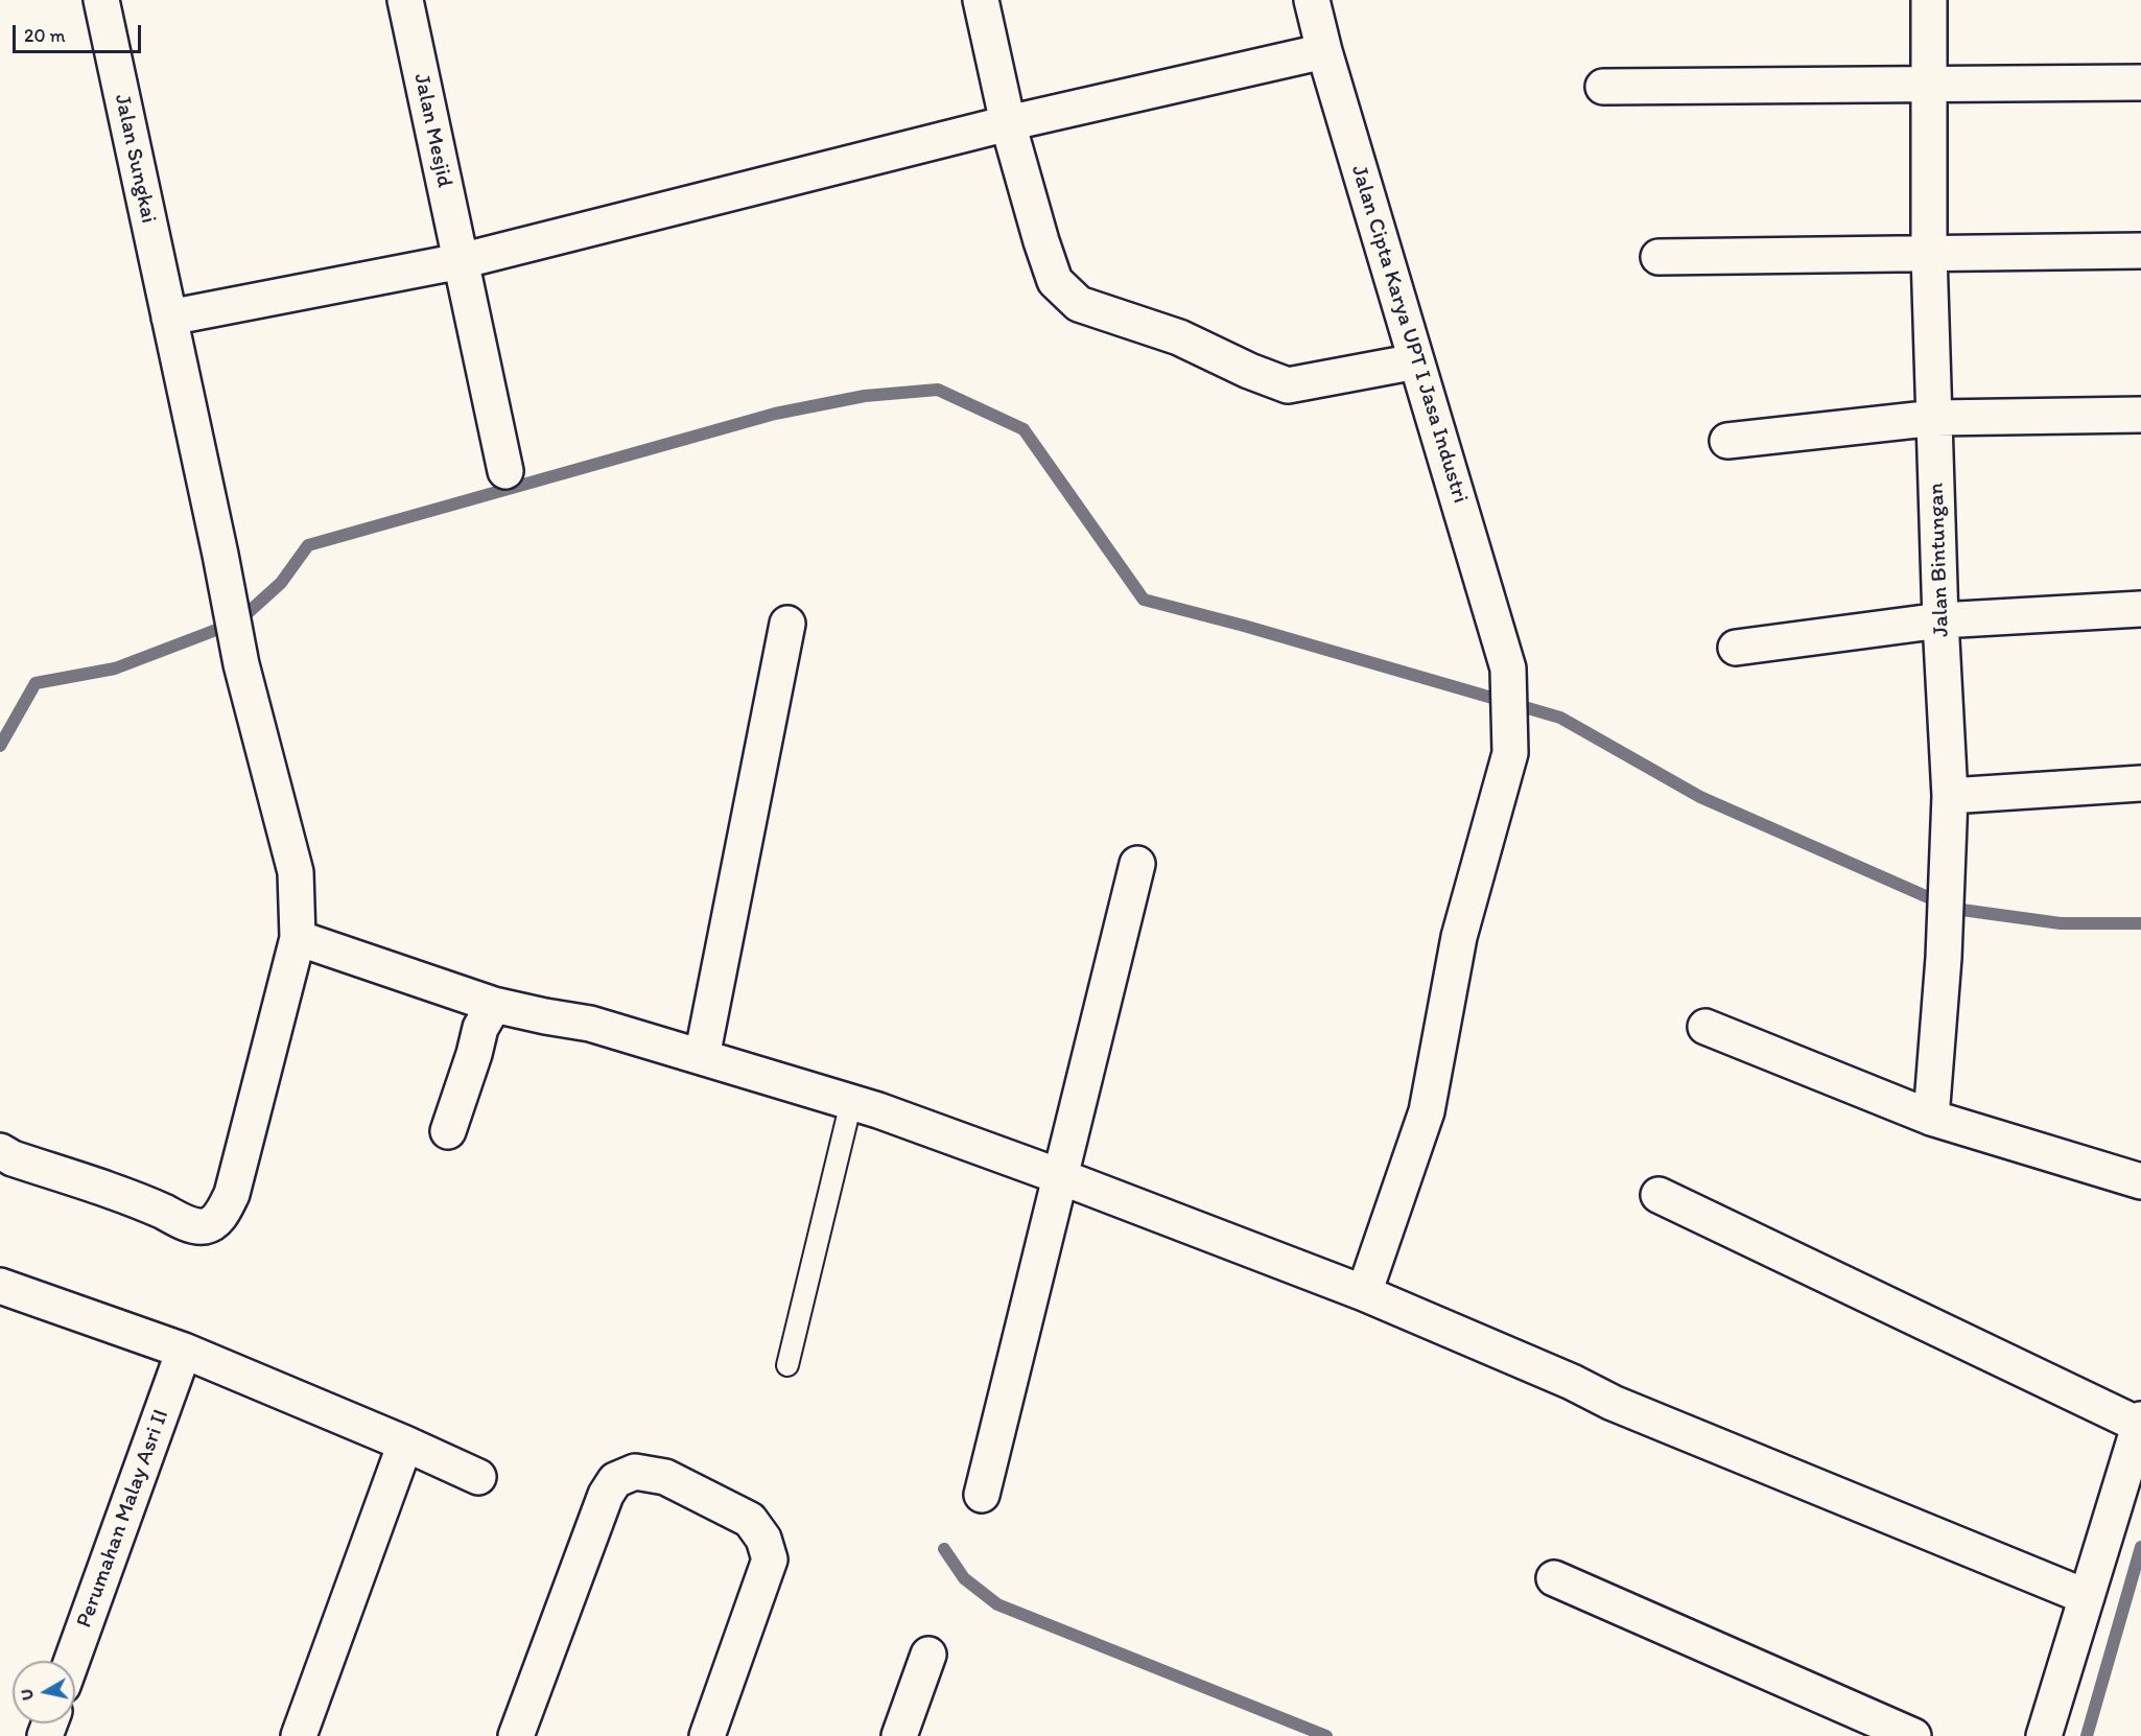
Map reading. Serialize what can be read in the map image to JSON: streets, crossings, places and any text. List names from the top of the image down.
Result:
{
  "streets": {
    "street": [
      "Jalan Mesjid",
      "Jalan Sungkai",
      "Jalan Cipta Karya UPT I Jasa Industri",
      "Jalan Bintungan",
      "Perumahan Malay Asri II"
    ]
  },
  "scale_bar": "20 m",
  "north": "left"
}
